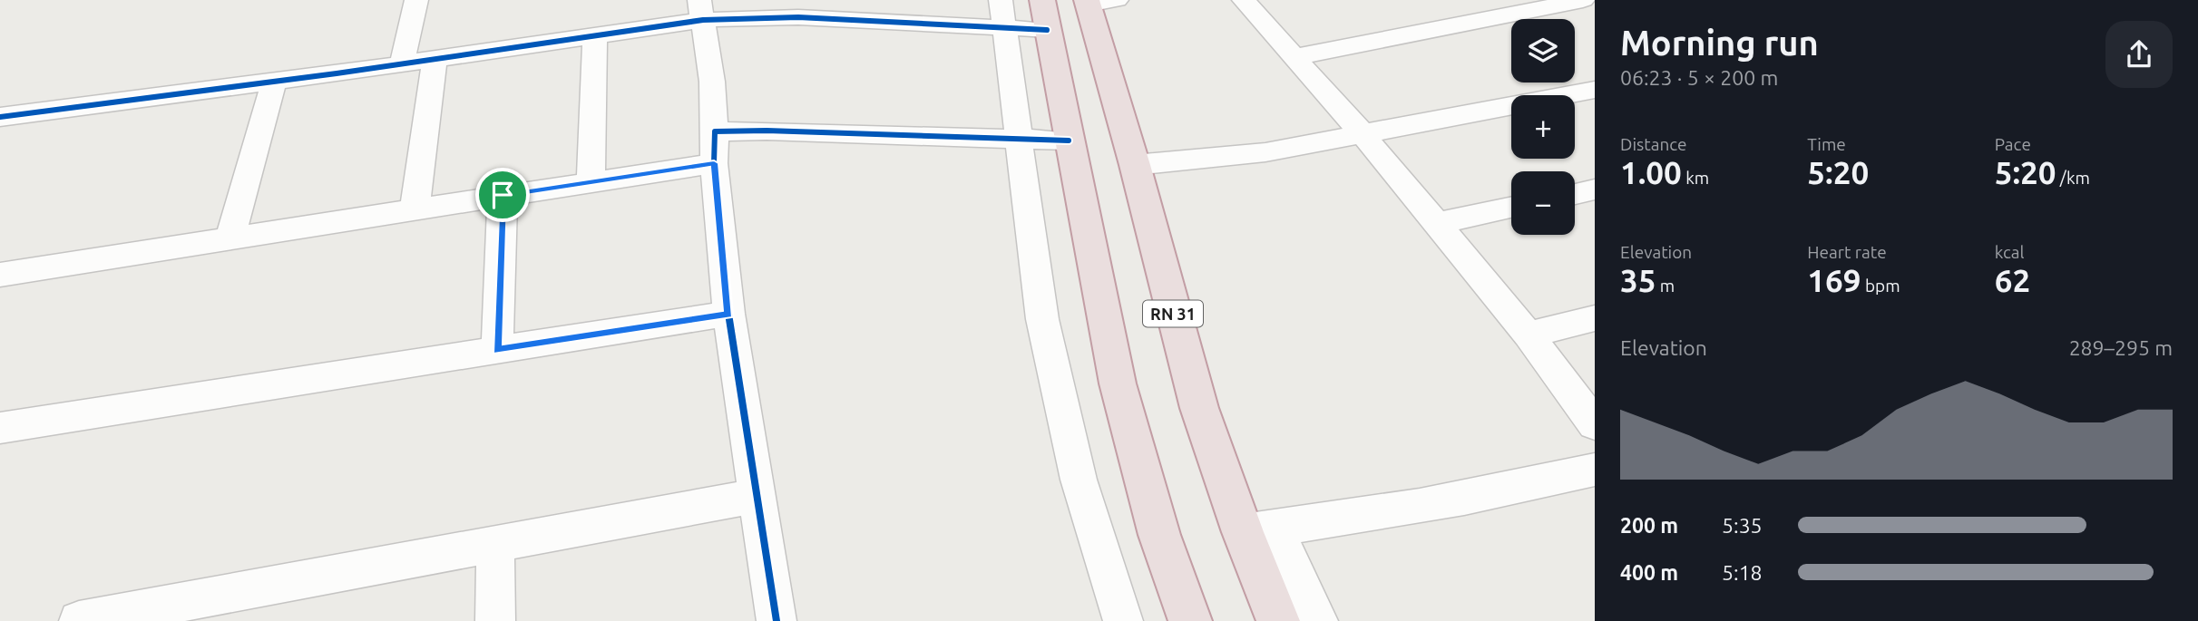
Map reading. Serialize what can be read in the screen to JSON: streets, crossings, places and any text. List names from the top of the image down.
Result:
{
  "streets": {
    "highway": ["RN 31"]
  },
  "page": {
    "heading": ["Morning run", "06:23 · 5 × 200 m"],
    "map_buttons": ["+", "−"],
    "stats": [
      ["Distance", "1.00 km"],
      ["Time", "5:20"],
      ["Pace", "5:20 /km"],
      ["Elevation", "35 m"],
      ["Heart rate", "169 bpm"],
      ["kcal", "62"]
    ],
    "chart": ["Elevation", "289–295 m"],
    "list": [
      {
        "name": "200 m",
        "note": "5:35"
      },
      {
        "name": "400 m",
        "note": "5:18"
      }
    ]
  }
}
